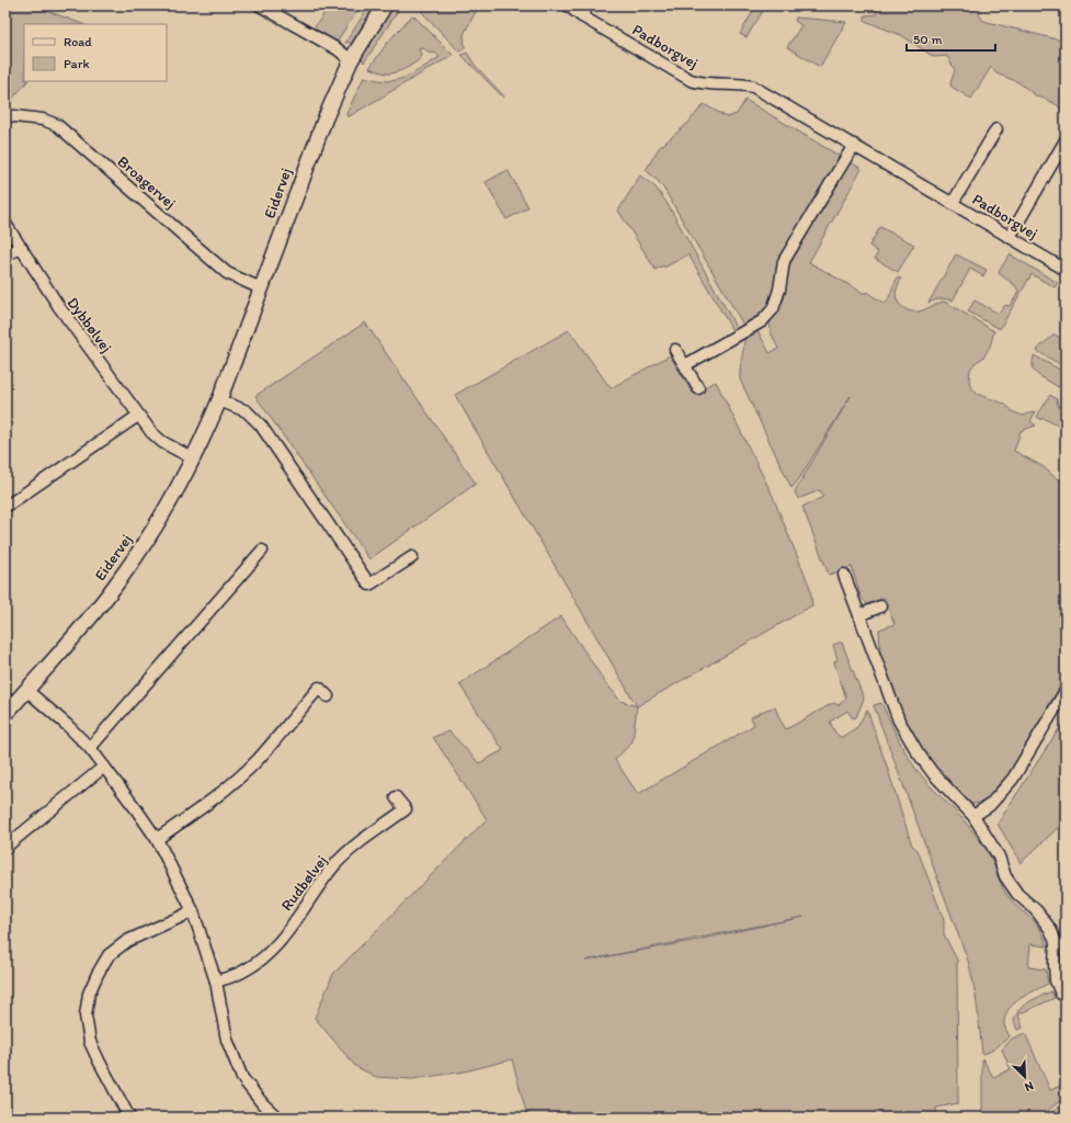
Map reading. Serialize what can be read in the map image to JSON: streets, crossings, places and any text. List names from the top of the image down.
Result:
{
  "streets": {
    "street": [
      "Padborgvej",
      "Broagervej",
      "Eidervej",
      "Dybbølvej",
      "Rudbølvej"
    ]
  },
  "crossings": [
    ["Broagervej", "Eidervej"],
    ["Eidervej", "Dybbølvej"]
  ],
  "legend": ["Road", "Park"],
  "scale_bar": "50 m",
  "north": "bottom right"
}
